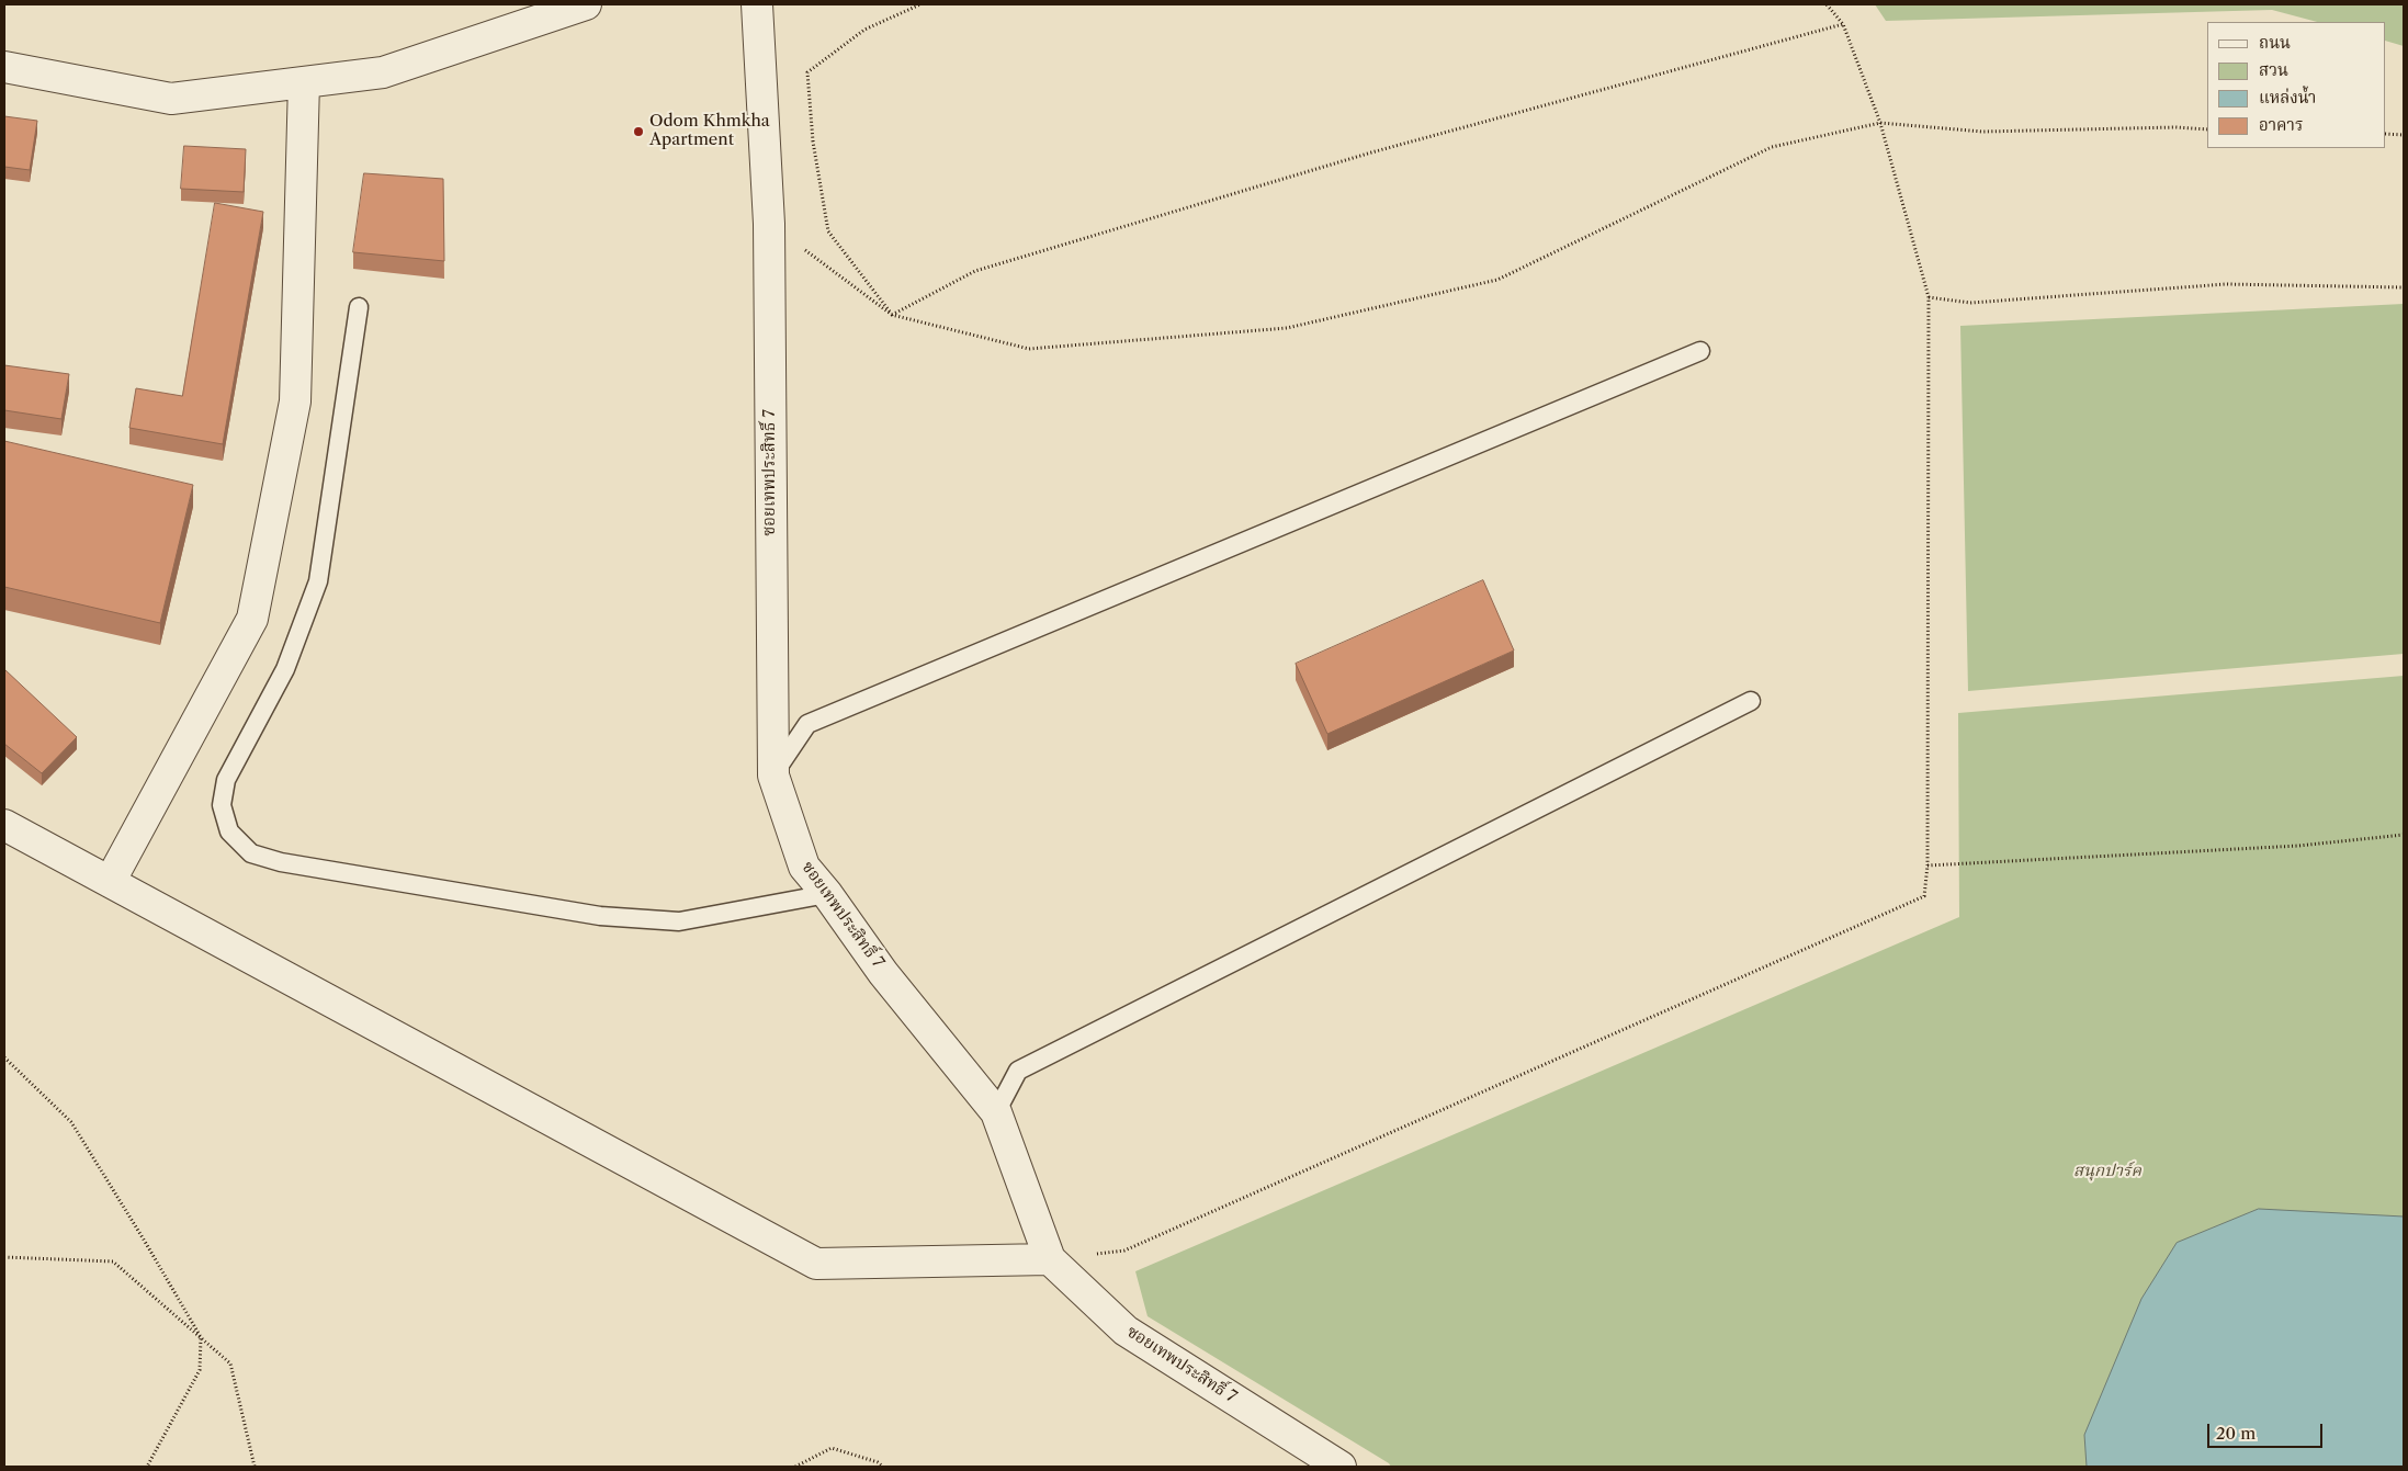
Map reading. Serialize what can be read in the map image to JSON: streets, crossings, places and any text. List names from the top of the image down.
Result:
{
  "streets": {
    "street": ["ซอยเทพประสิทธิ์ 7"]
  },
  "parks": ["สนุกปาร์ค"],
  "places": ["Odom Khmkha Apartment"],
  "legend": [
    "ถนน",
    "สวน",
    "แหล่งน้ำ",
    "อาคาร"
  ],
  "scale_bar": "20 m"
}
